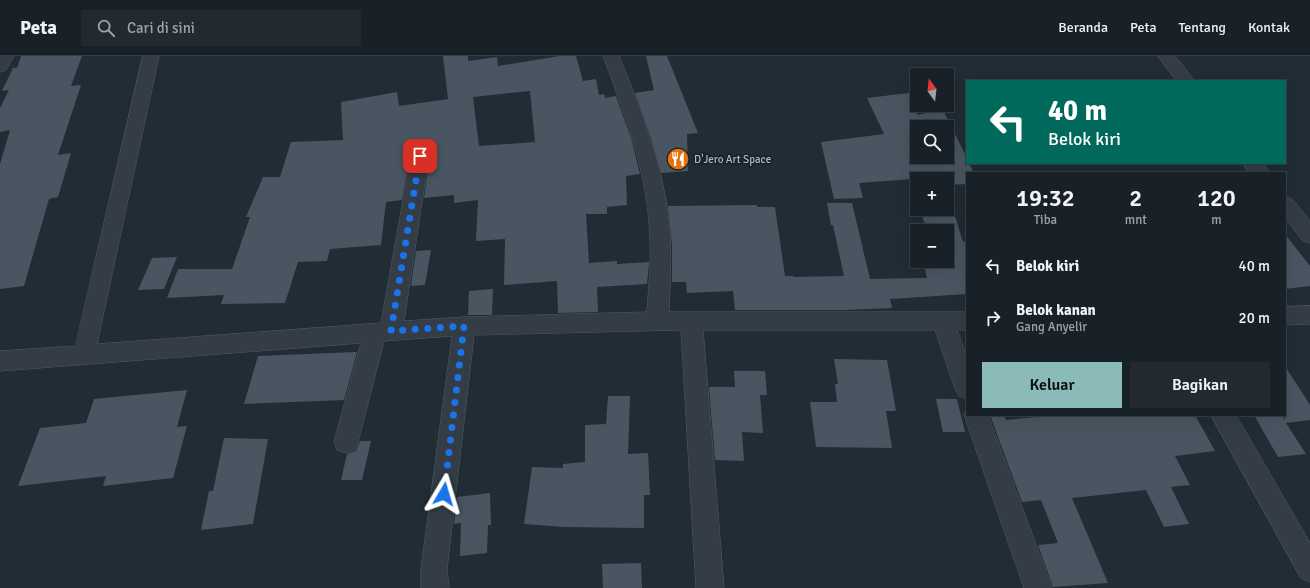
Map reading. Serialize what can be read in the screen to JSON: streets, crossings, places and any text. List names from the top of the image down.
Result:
{
  "places": {
    "restaurant": ["D'Jero Art Space"]
  },
  "north": "top",
  "page": {
    "header": "Peta",
    "search": "Cari di sini",
    "nav": [
      "Beranda",
      "Peta",
      "Tentang",
      "Kontak"
    ],
    "map_buttons": ["+", "−"],
    "turn": ["40 m", "Belok kiri"],
    "eta": [
      "19:32",
      "Tiba",
      "2",
      "mnt",
      "120",
      "m"
    ],
    "list": [
      {
        "name": "Belok kiri",
        "value": "40 m"
      },
      {
        "name": "Belok kanan",
        "note": "Gang Anyelir",
        "value": "20 m"
      }
    ],
    "buttons": ["Keluar", "Bagikan"]
  }
}
